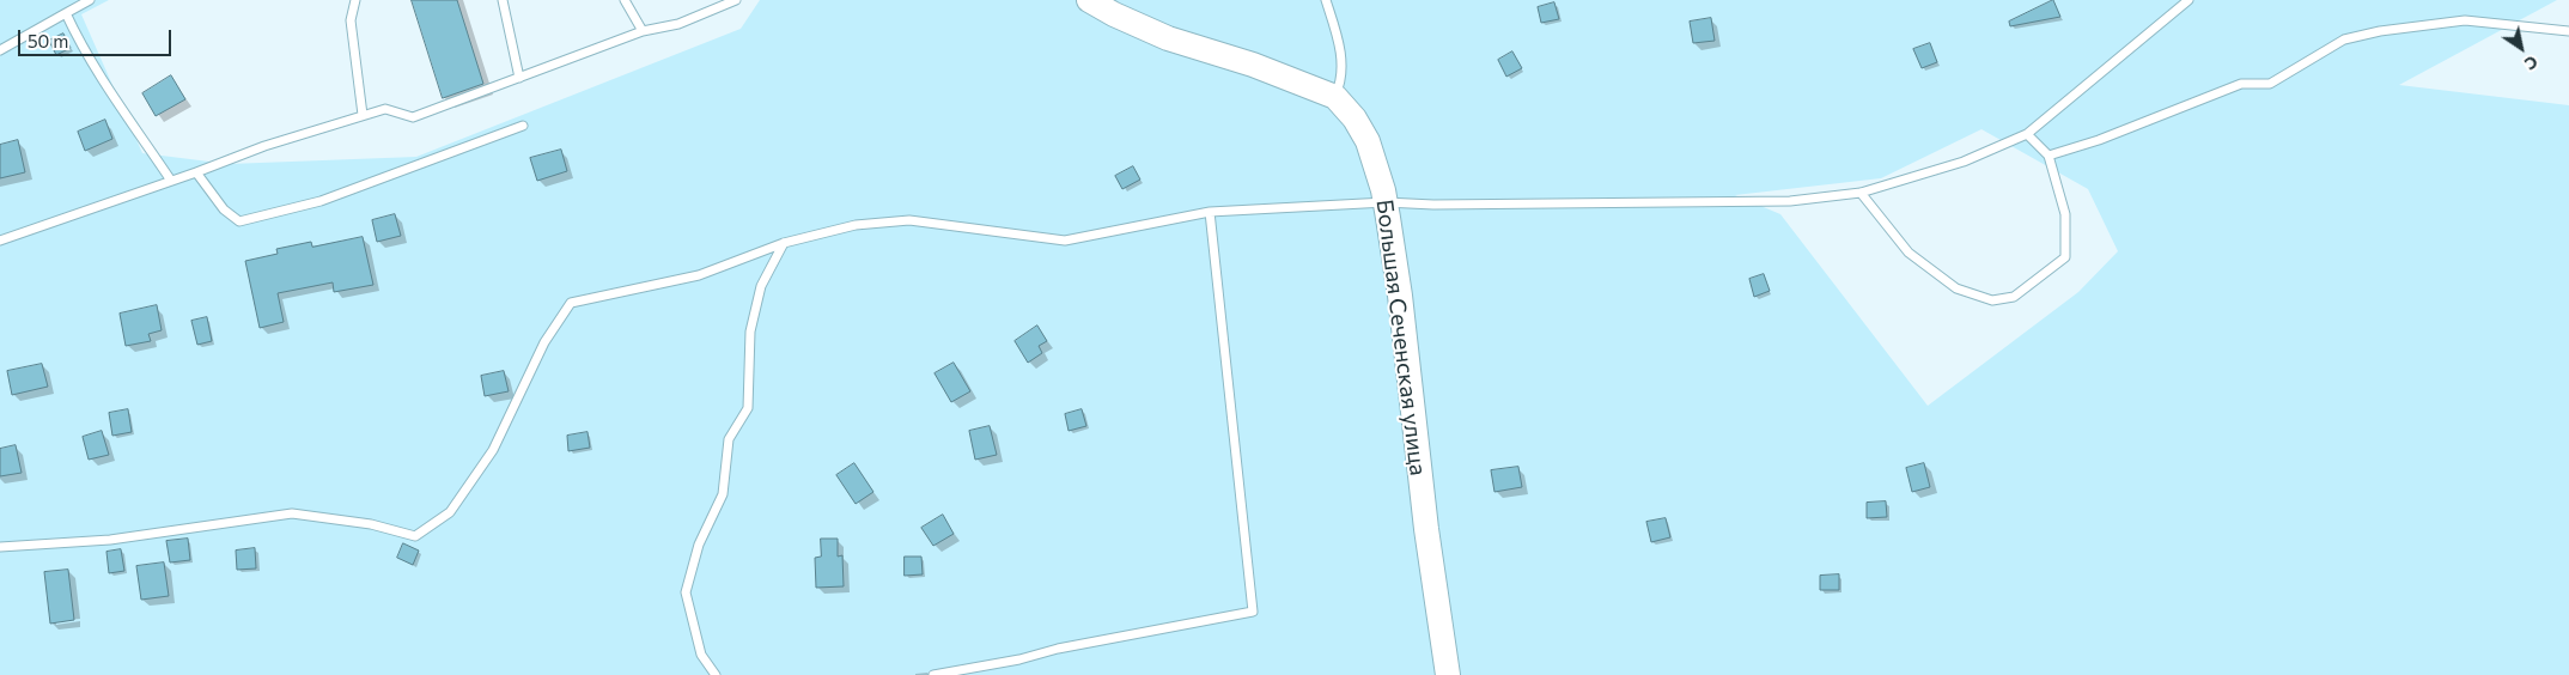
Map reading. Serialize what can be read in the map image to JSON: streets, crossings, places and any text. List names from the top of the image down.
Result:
{
  "streets": {
    "street": ["Большая Сеченская улица"]
  },
  "scale_bar": "50 m",
  "north": "bottom right"
}
